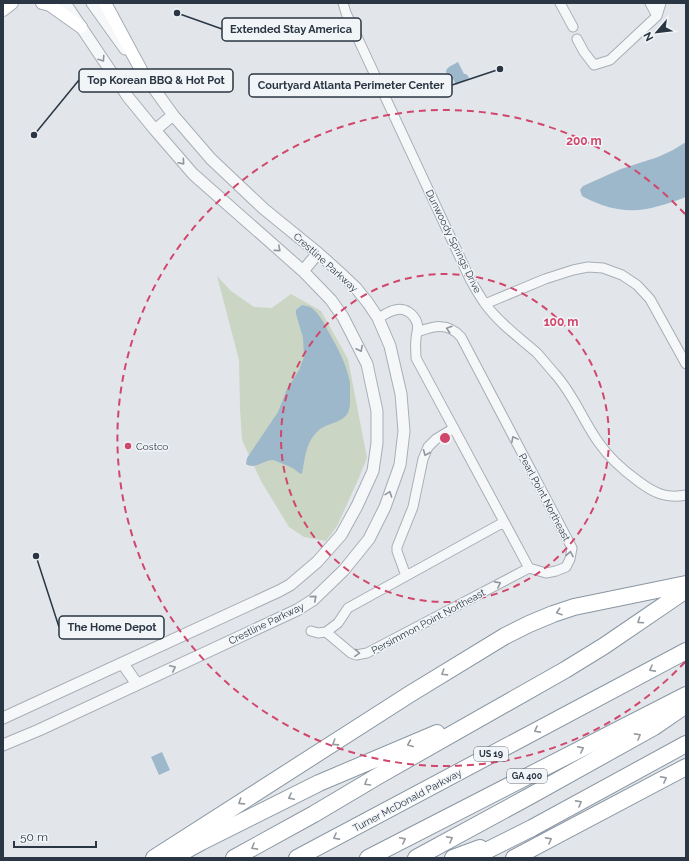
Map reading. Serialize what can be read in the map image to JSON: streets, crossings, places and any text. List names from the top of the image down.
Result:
{
  "streets": {
    "highway": ["US 19", "GA 400", "Turner McDonald Parkway"],
    "street": [
      "Dunwoody Springs Drive",
      "Crestline Parkway",
      "Pearl Point Northeast",
      "Persimmon Point Northeast"
    ]
  },
  "crossings": [
    ["Pearl Point Northeast", "Persimmon Point Northeast"]
  ],
  "one_way": ["Crestline Parkway"],
  "places": [
    "Extended Stay America",
    "Courtyard Atlanta Perimeter Center",
    "Top Korean BBQ & Hot Pot",
    "Costco",
    "The Home Depot"
  ],
  "scale_bar": "50 m",
  "north": "bottom left",
  "rings": ["200 m", "100 m"]
}
